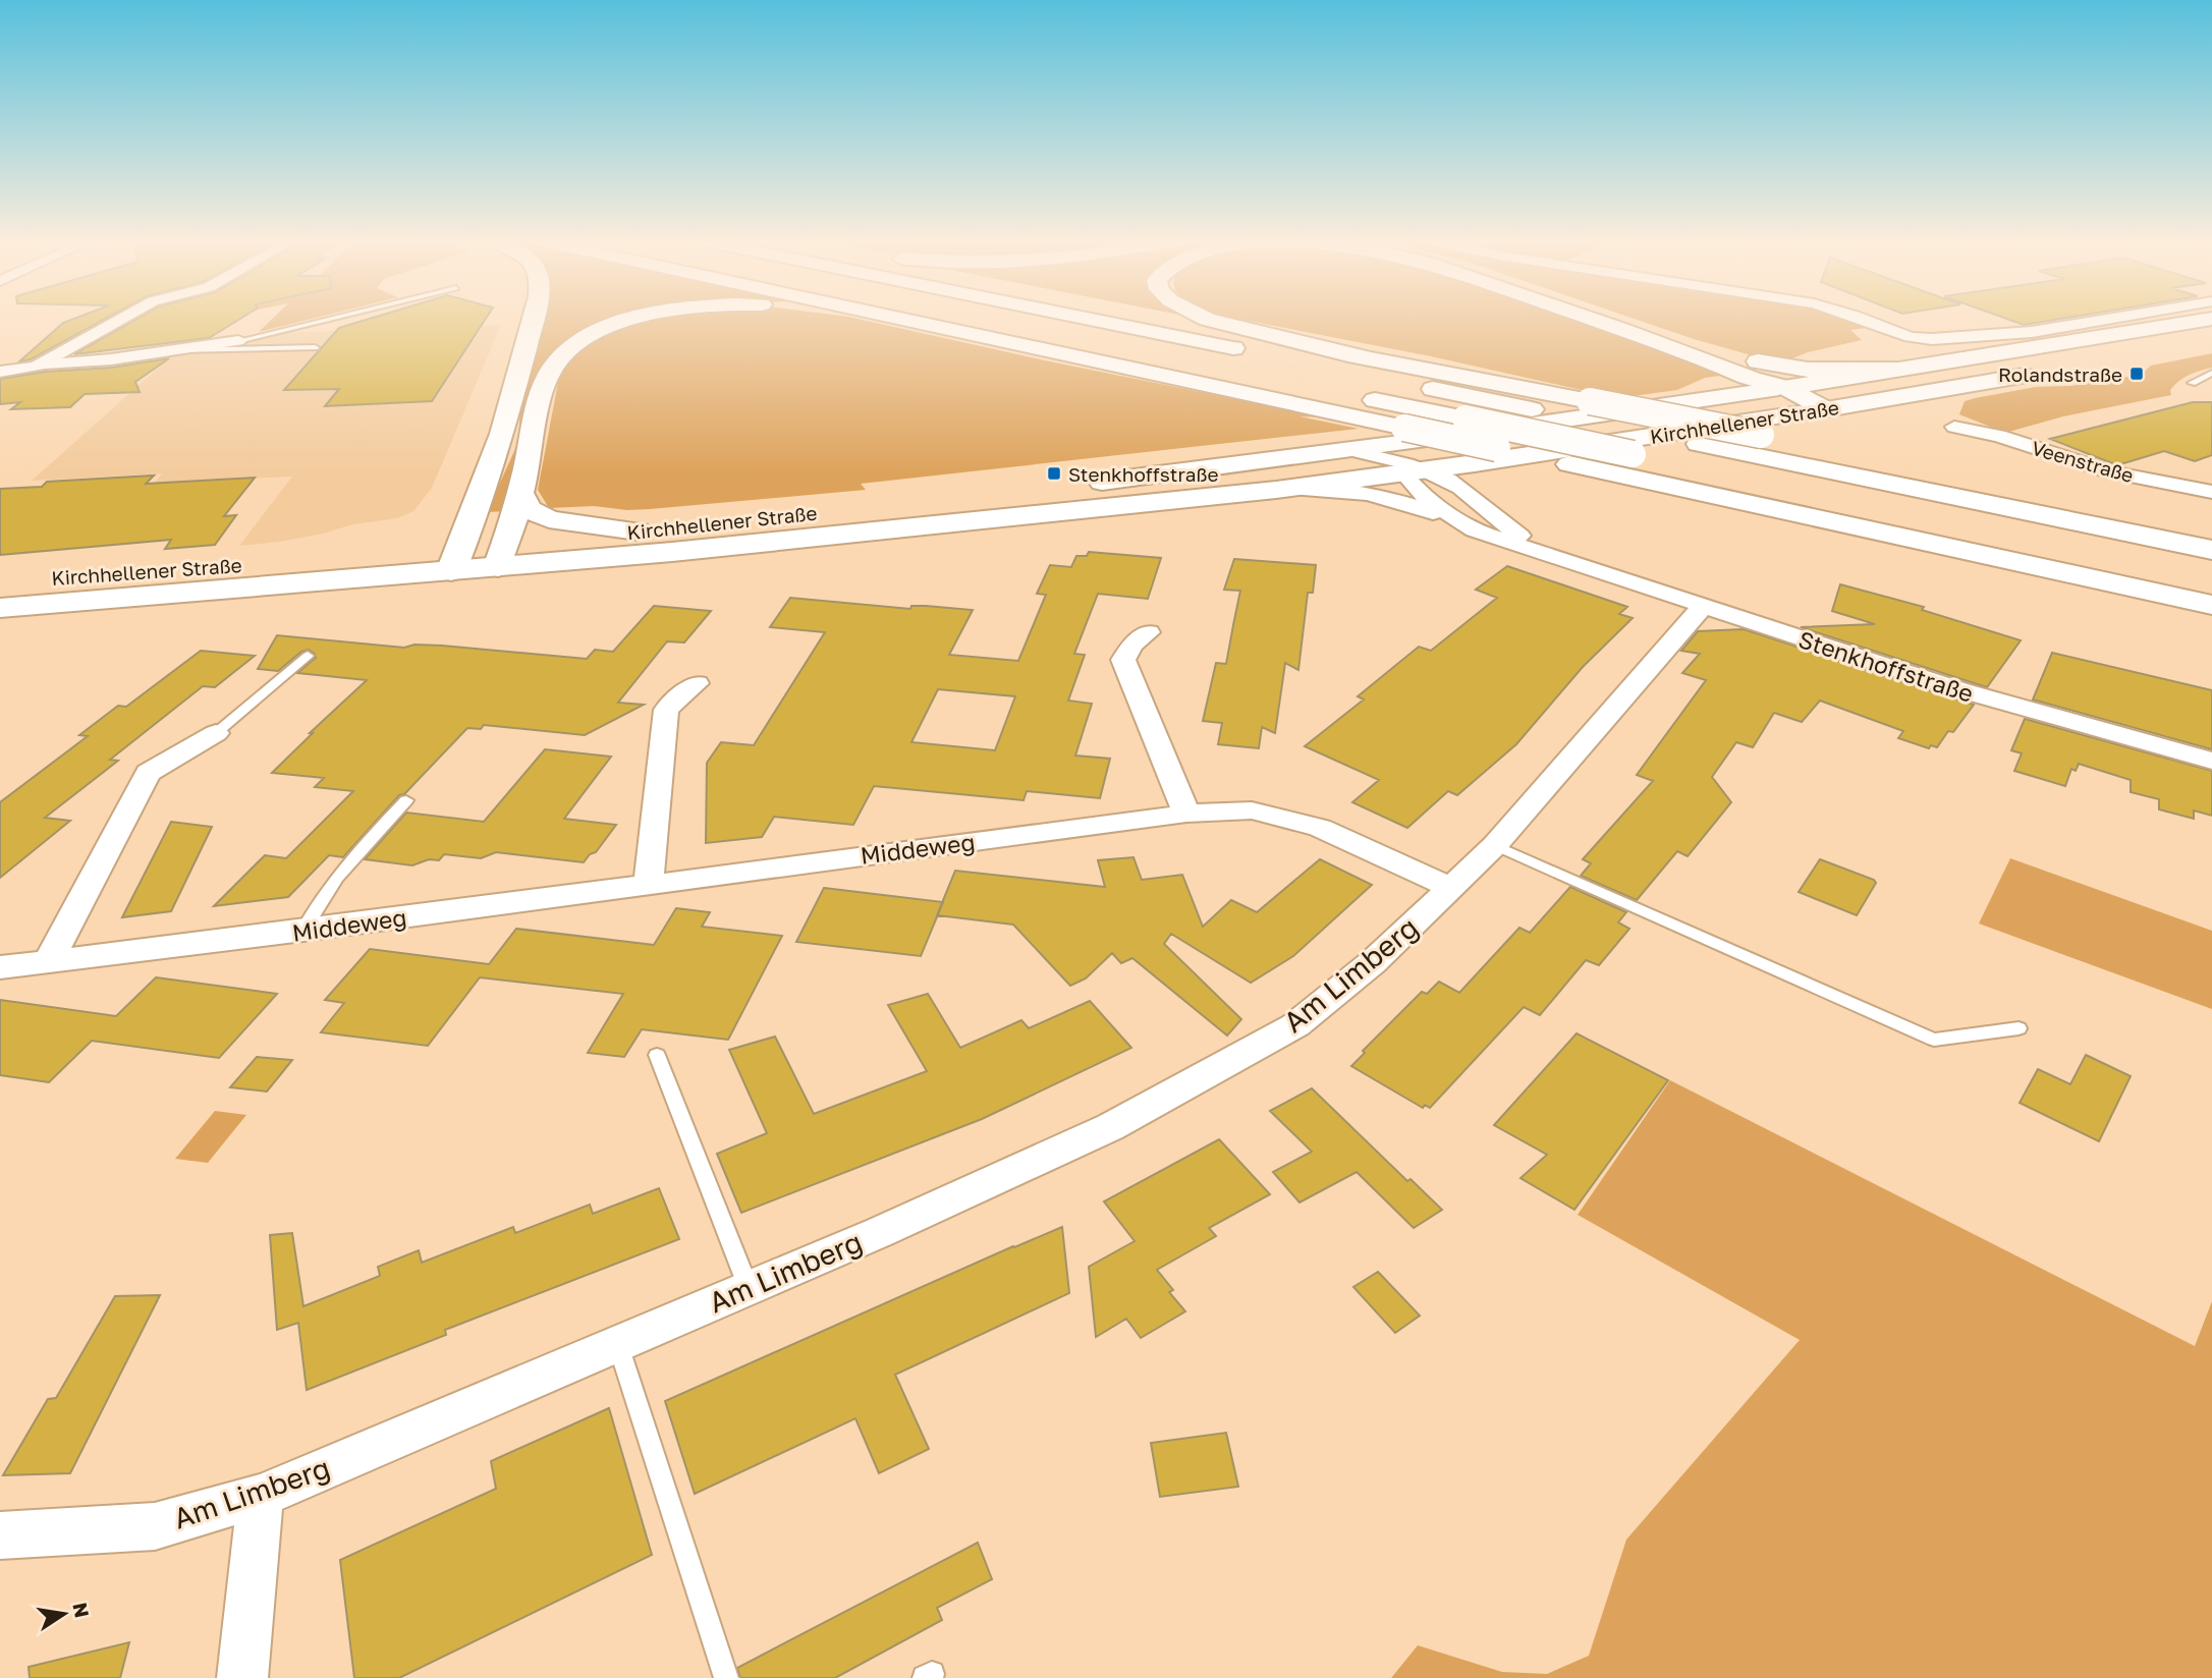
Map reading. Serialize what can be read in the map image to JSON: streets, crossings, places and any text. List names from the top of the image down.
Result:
{
  "streets": {
    "main road": ["Kirchhellener Straße"],
    "street": [
      "Veenstraße",
      "Stenkhoffstraße",
      "Middeweg",
      "Am Limberg"
    ]
  },
  "crossings": [
    ["Kirchhellener Straße", "Stenkhoffstraße"],
    ["Stenkhoffstraße", "Am Limberg"],
    ["Middeweg", "Am Limberg"]
  ],
  "places": {
    "transit": ["Rolandstraße", "Stenkhoffstraße"]
  },
  "north": "right"
}
